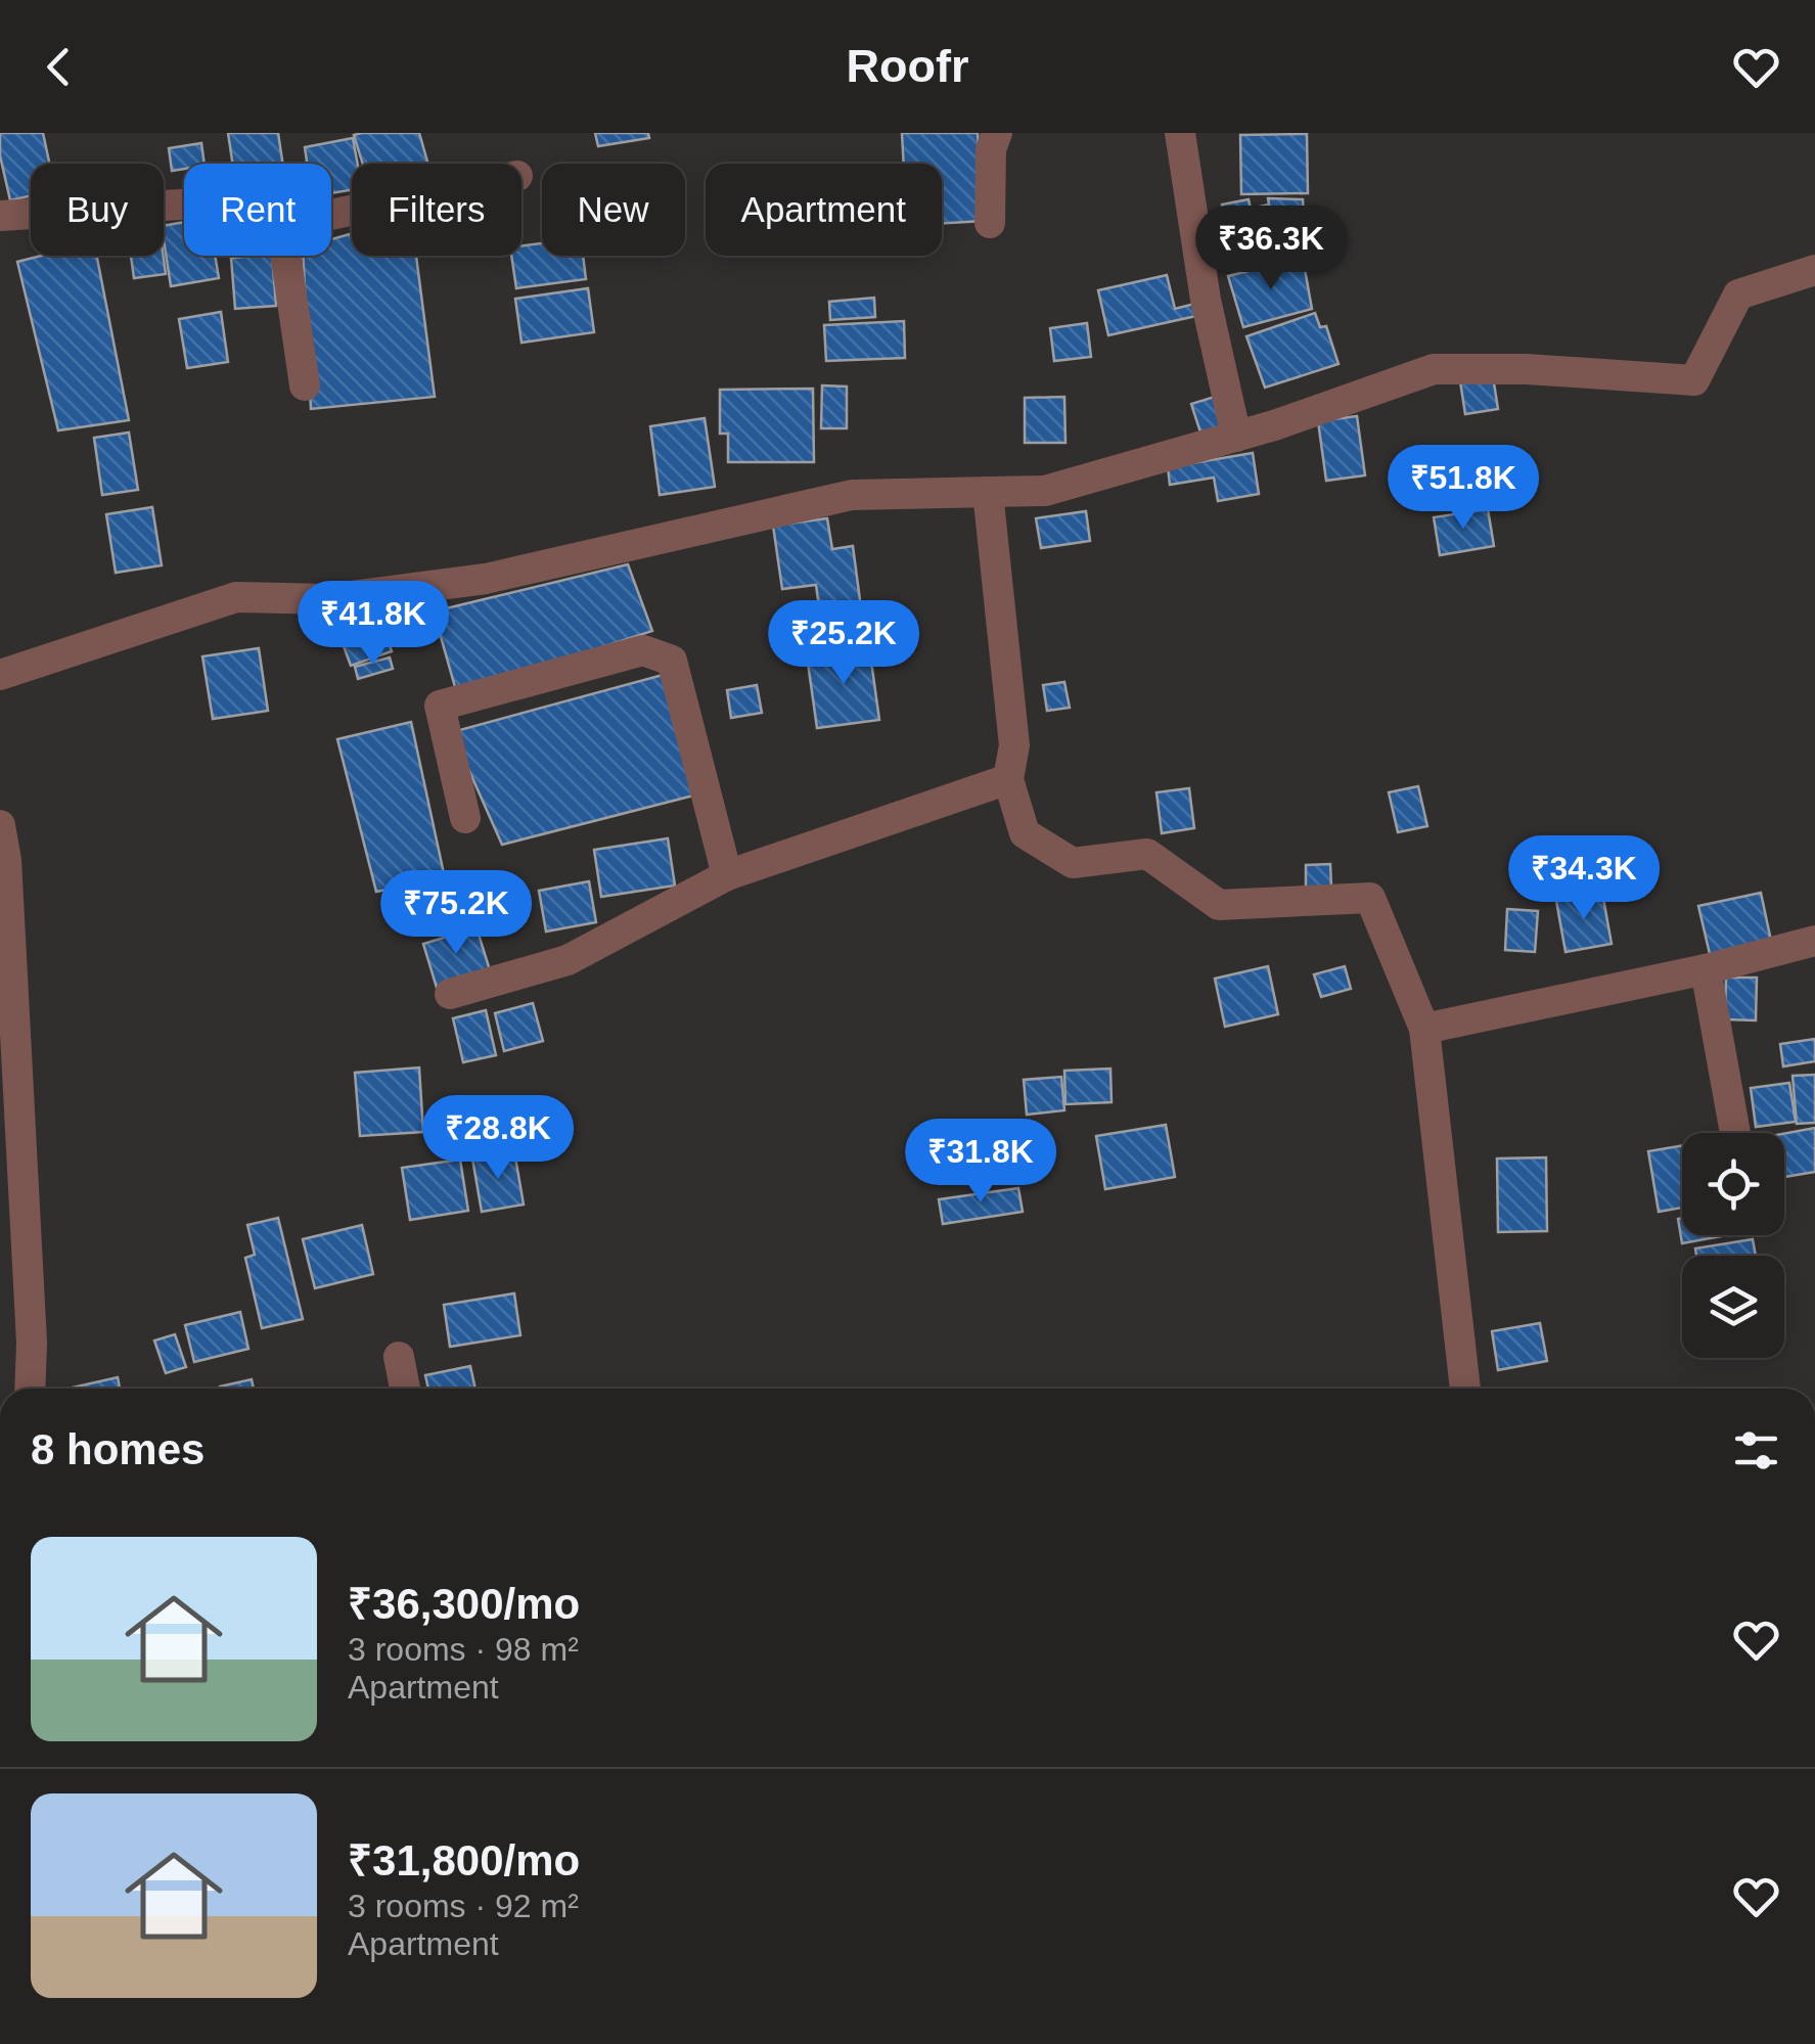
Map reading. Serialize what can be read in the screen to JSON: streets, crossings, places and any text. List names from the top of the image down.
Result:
{
  "page": {
    "header": "Roofr",
    "chip": [
      "Buy",
      "Rent",
      "Filters",
      "New",
      "Apartment"
    ],
    "price": [
      "₹36.3K",
      "₹51.8K",
      "₹41.8K",
      "₹25.2K",
      "₹34.3K",
      "₹75.2K",
      "₹28.8K",
      "₹31.8K"
    ],
    "heading": "8 homes",
    "list": [
      {
        "name": "₹36,300/mo",
        "note": "3 rooms · 98 m² · Apartment"
      },
      {
        "name": "₹31,800/mo",
        "note": "3 rooms · 92 m² · Apartment"
      }
    ]
  }
}
